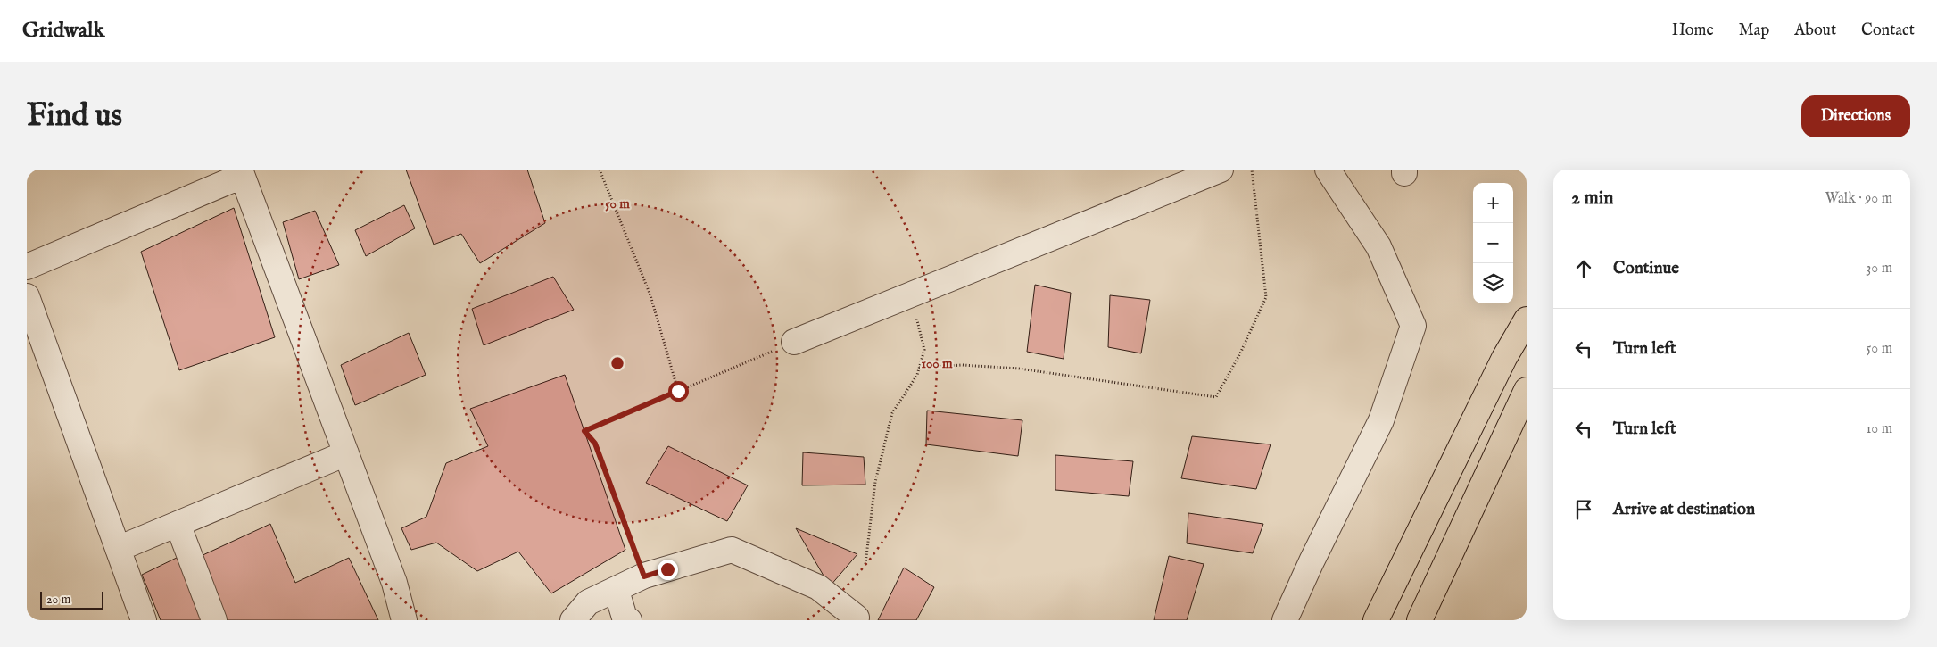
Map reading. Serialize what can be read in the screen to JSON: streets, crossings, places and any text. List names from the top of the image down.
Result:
{
  "scale_bar": "20 m",
  "page": {
    "header": "Gridwalk",
    "nav": [
      "Home",
      "Map",
      "About",
      "Contact"
    ],
    "buttons": "Directions",
    "title": "Find us",
    "heading": ["2 min", "Walk · 90 m"],
    "map_buttons": ["+", "−"],
    "list": [
      ["Continue", "30 m"],
      ["Turn left", "50 m"],
      ["Turn left", "10 m"],
      "Arrive at destination"
    ],
    "scale": "20 m"
  },
  "rings": ["50 m", "100 m"]
}
